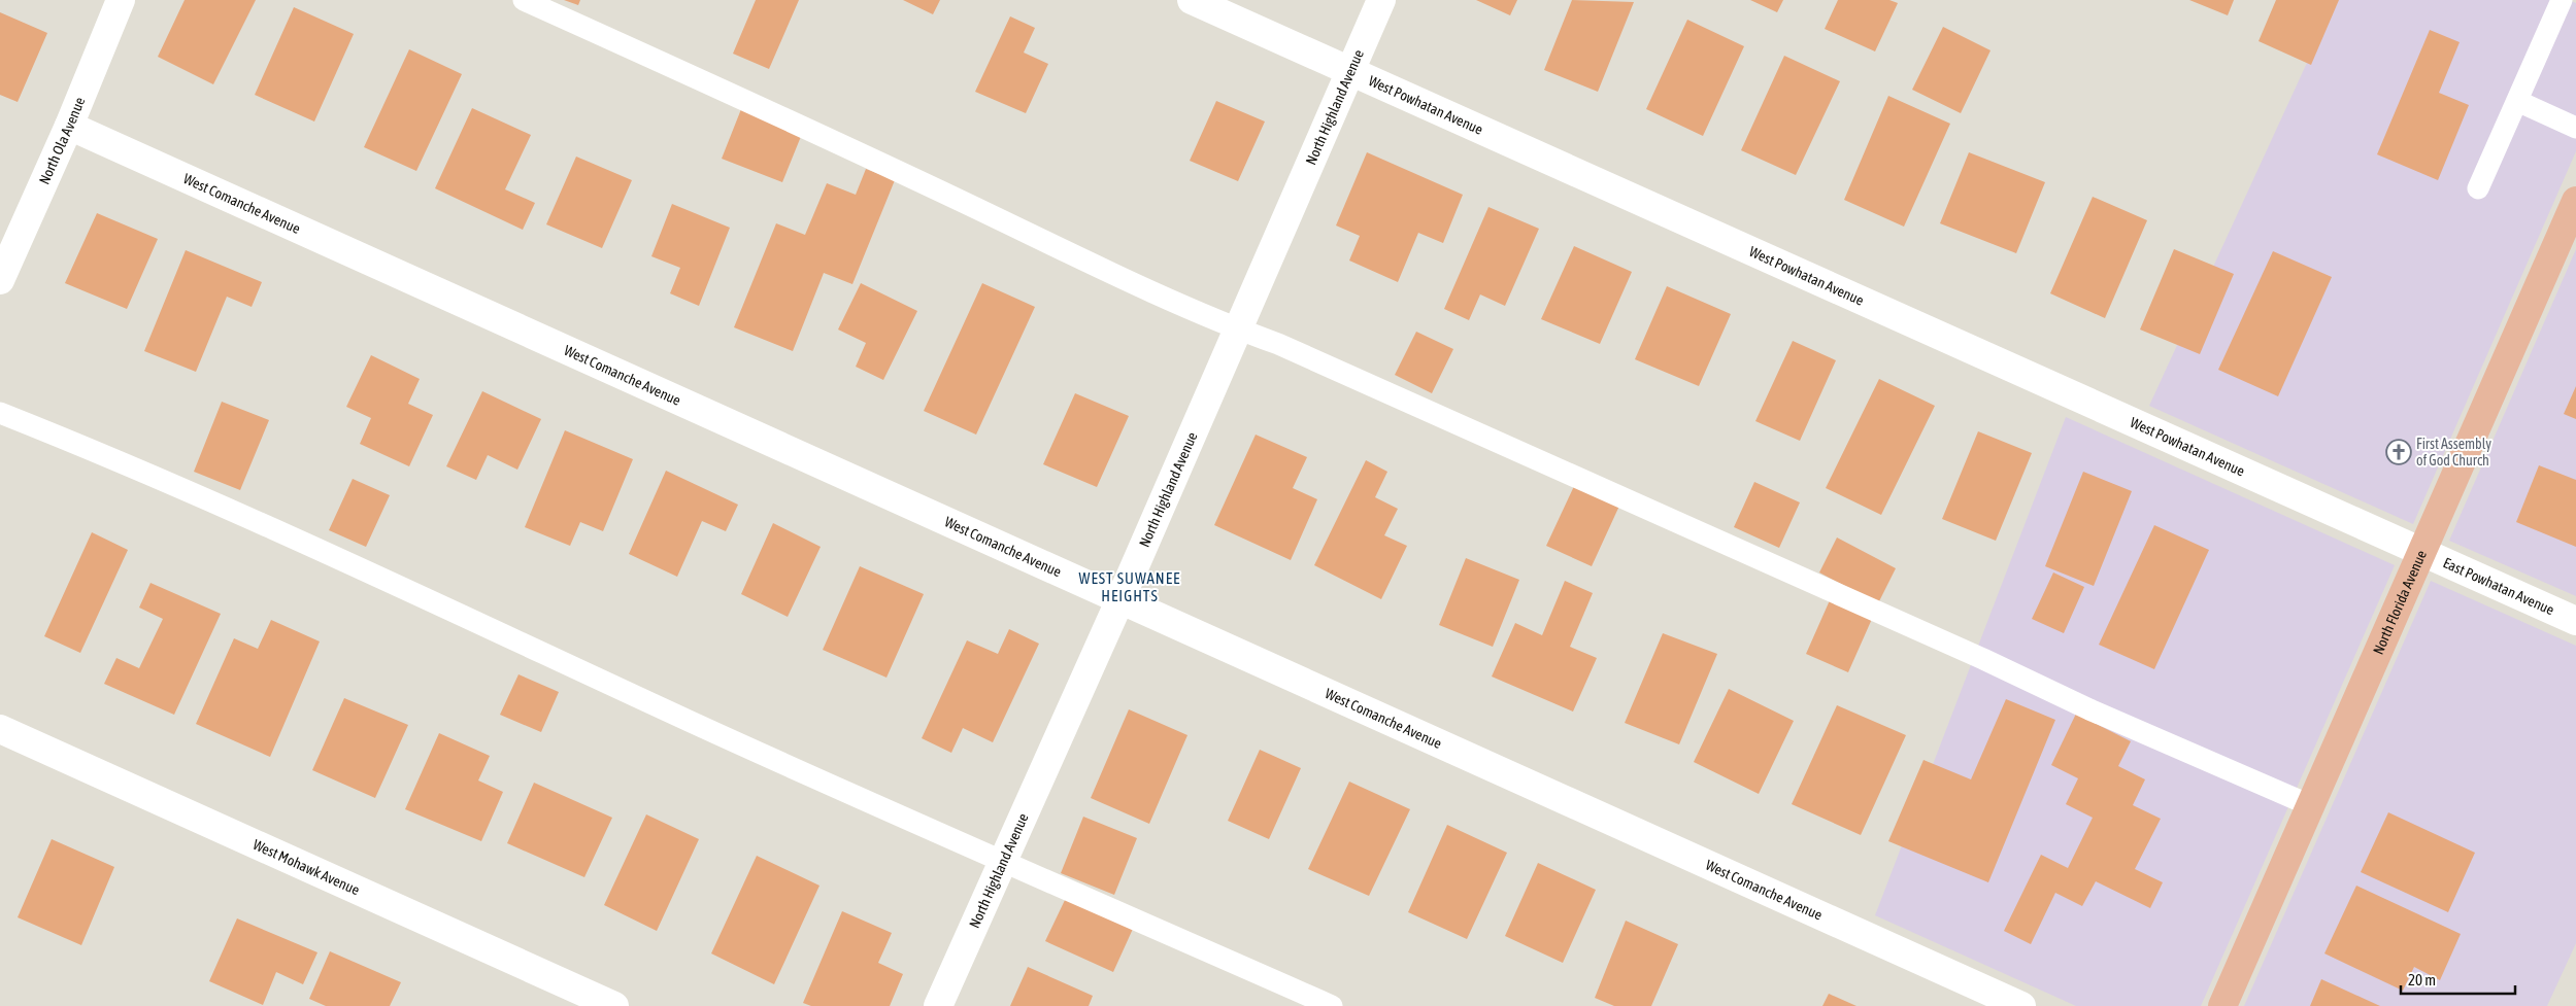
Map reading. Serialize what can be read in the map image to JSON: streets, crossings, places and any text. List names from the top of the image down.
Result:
{
  "streets": {
    "main road": ["North Florida Avenue"],
    "street": [
      "West Powhatan Avenue",
      "North Highland Avenue",
      "North Ola Avenue",
      "West Comanche Avenue",
      "East Powhatan Avenue",
      "West Mohawk Avenue"
    ]
  },
  "crossings": [
    ["West Powhatan Avenue", "North Highland Avenue"],
    ["West Powhatan Avenue", "East Powhatan Avenue"],
    ["West Powhatan Avenue", "North Florida Avenue"],
    ["North Highland Avenue", "West Comanche Avenue"],
    ["North Ola Avenue", "West Comanche Avenue"],
    ["East Powhatan Avenue", "North Florida Avenue"]
  ],
  "districts": ["WEST SUWANEE HEIGHTS"],
  "places": {
    "church": ["First Assembly of God Church"]
  },
  "scale_bar": "20 m"
}
